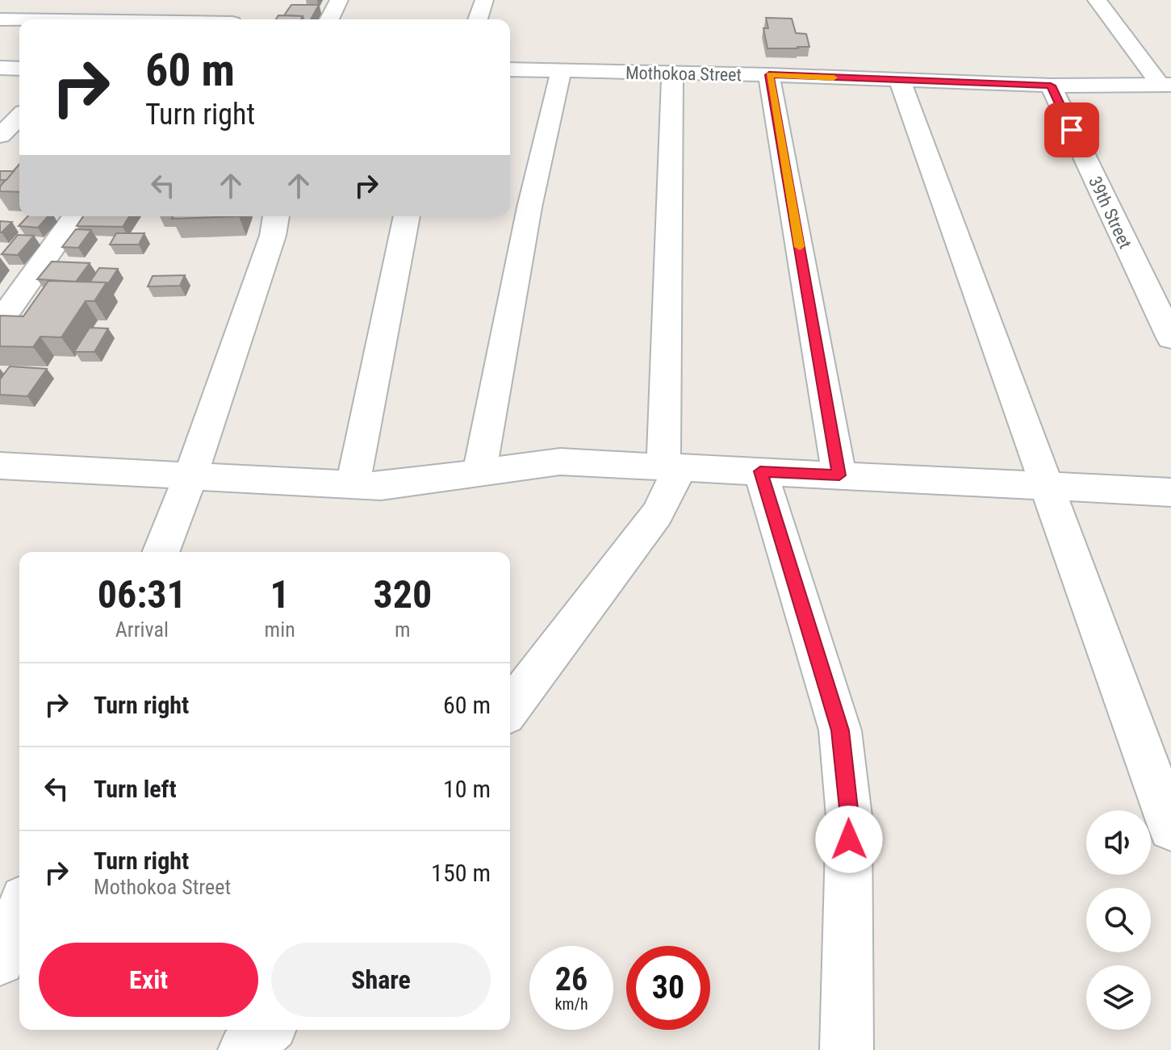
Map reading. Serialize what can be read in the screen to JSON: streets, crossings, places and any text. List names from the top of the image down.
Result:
{
  "streets": {
    "street": ["Mothokoa Street", "39th Street"]
  },
  "crossings": [
    ["Mothokoa Street", "39th Street"]
  ],
  "page": {
    "turn": ["60 m", "Turn right"],
    "eta": [
      "06:31",
      "Arrival",
      "1",
      "min",
      "320",
      "m"
    ],
    "list": [
      {
        "name": "Turn right",
        "value": "60 m"
      },
      {
        "name": "Turn left",
        "value": "10 m"
      },
      {
        "name": "Turn right",
        "note": "Mothokoa Street",
        "value": "150 m"
      }
    ],
    "buttons": ["Exit", "Share"],
    "speed": "26 km/h",
    "limit": "30"
  }
}
